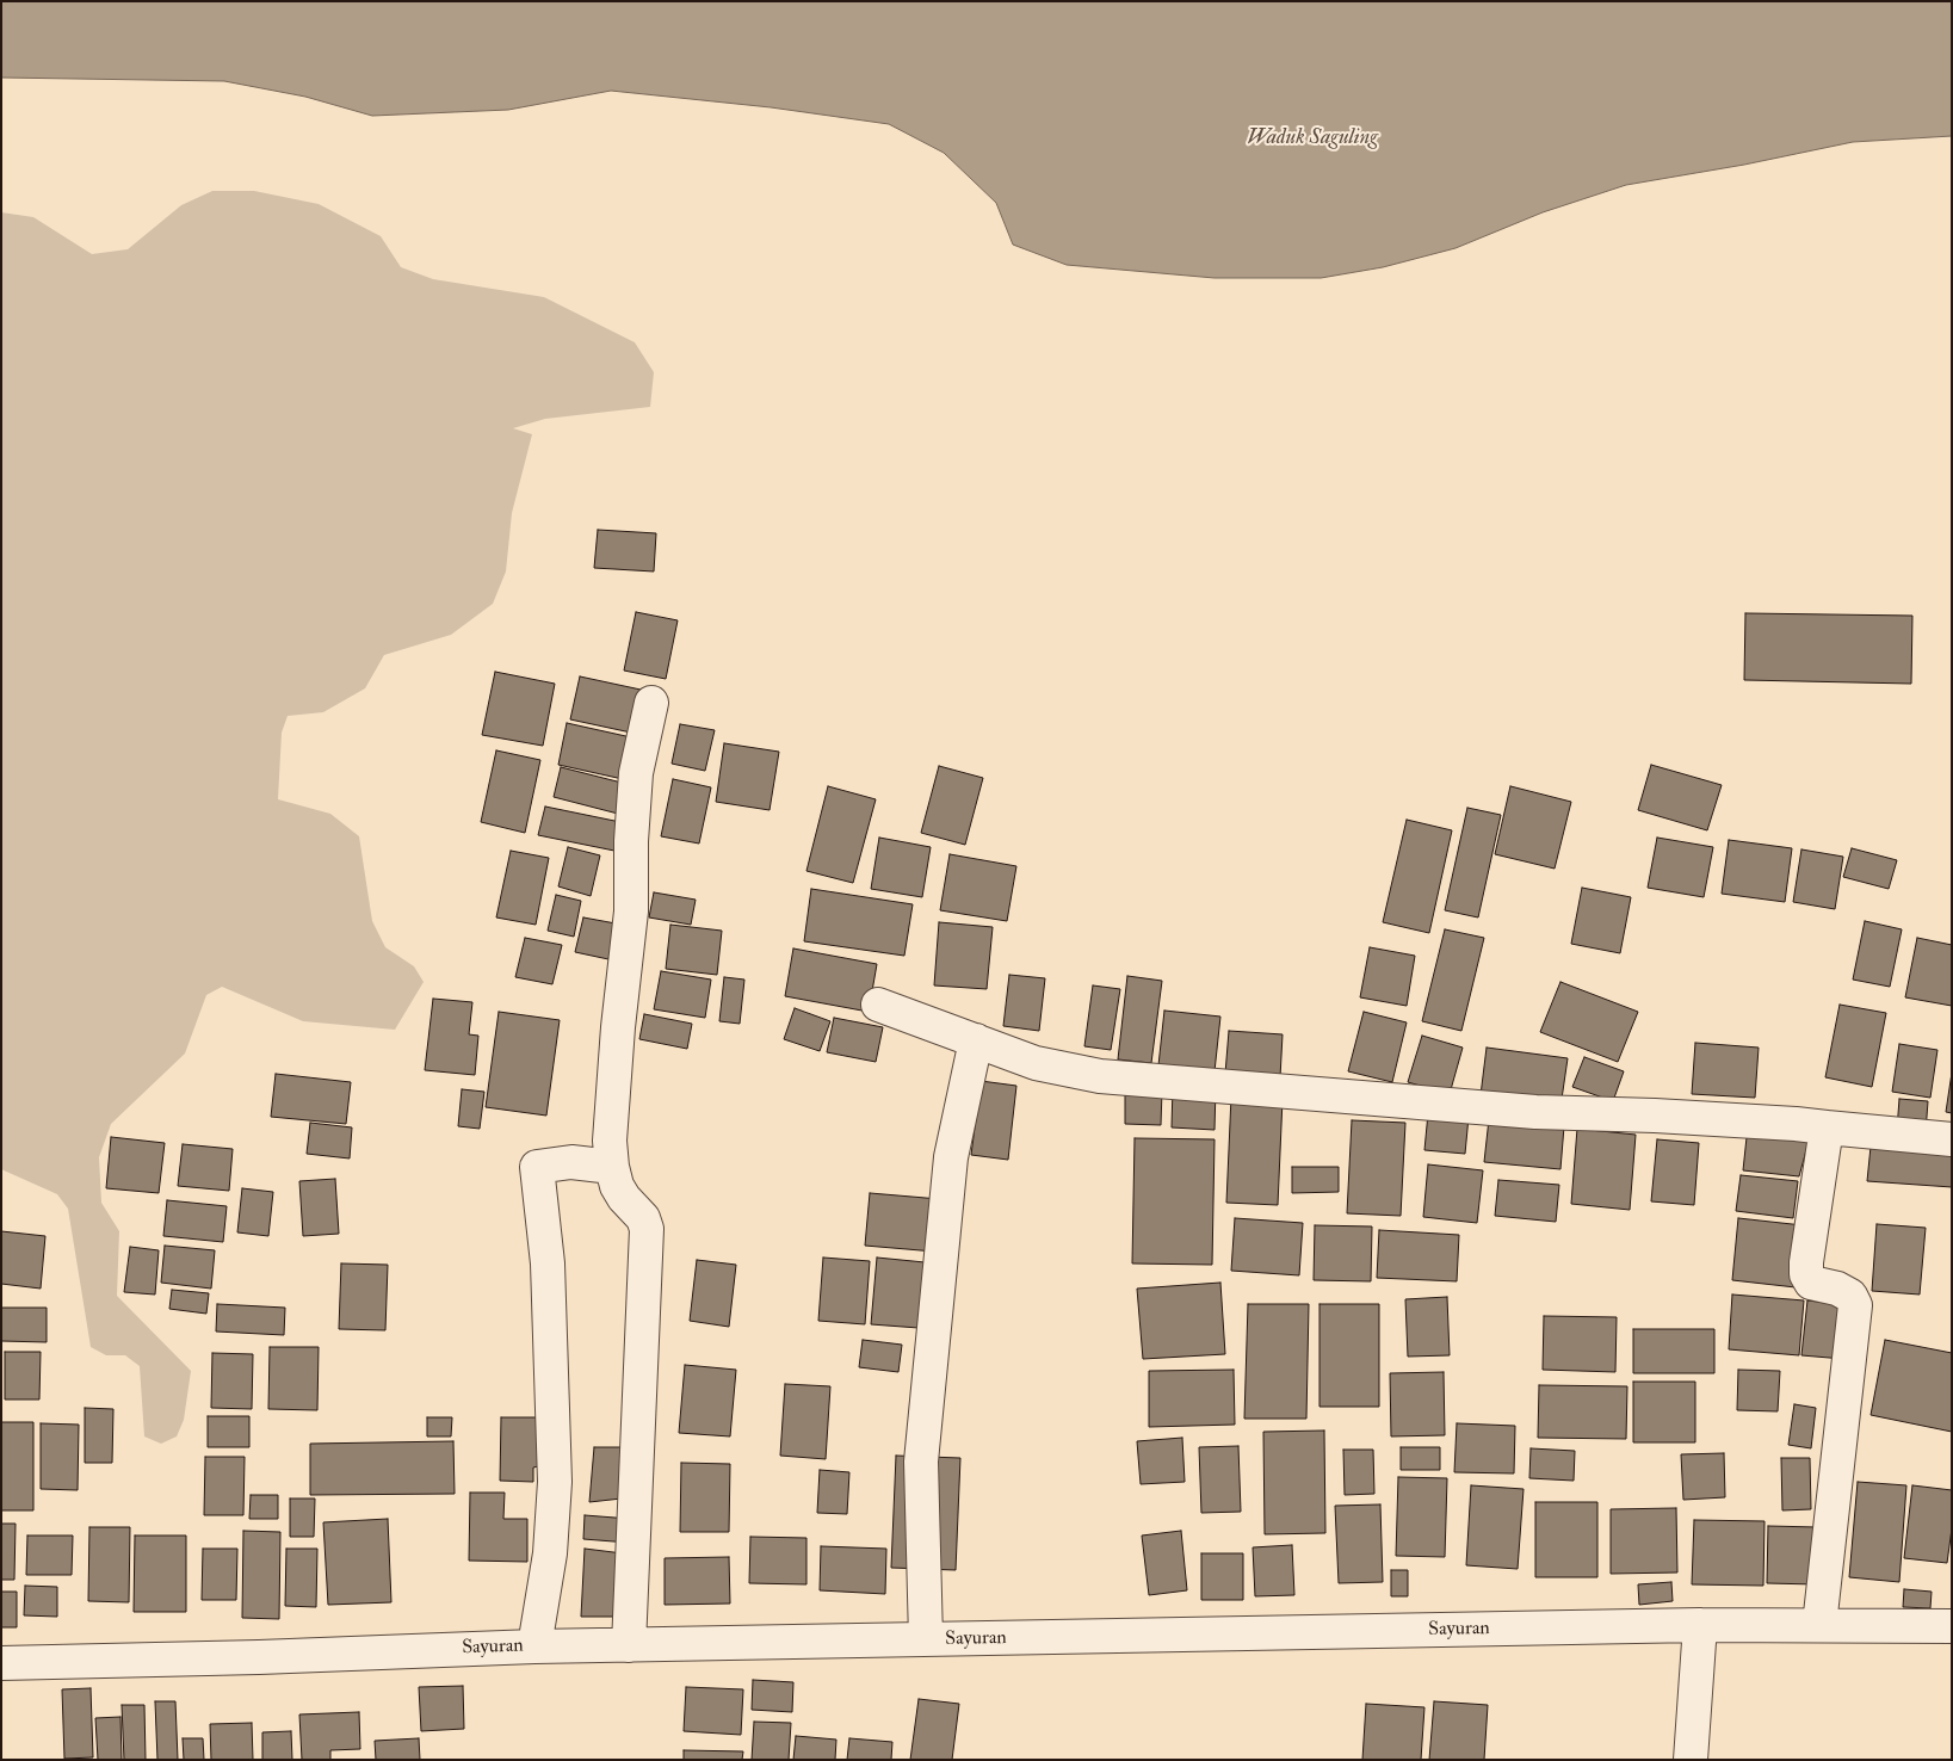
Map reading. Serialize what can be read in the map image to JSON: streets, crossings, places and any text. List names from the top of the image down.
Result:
{
  "streets": {
    "street": ["Sayuran"]
  },
  "water": ["Waduk Saguling"]
}
